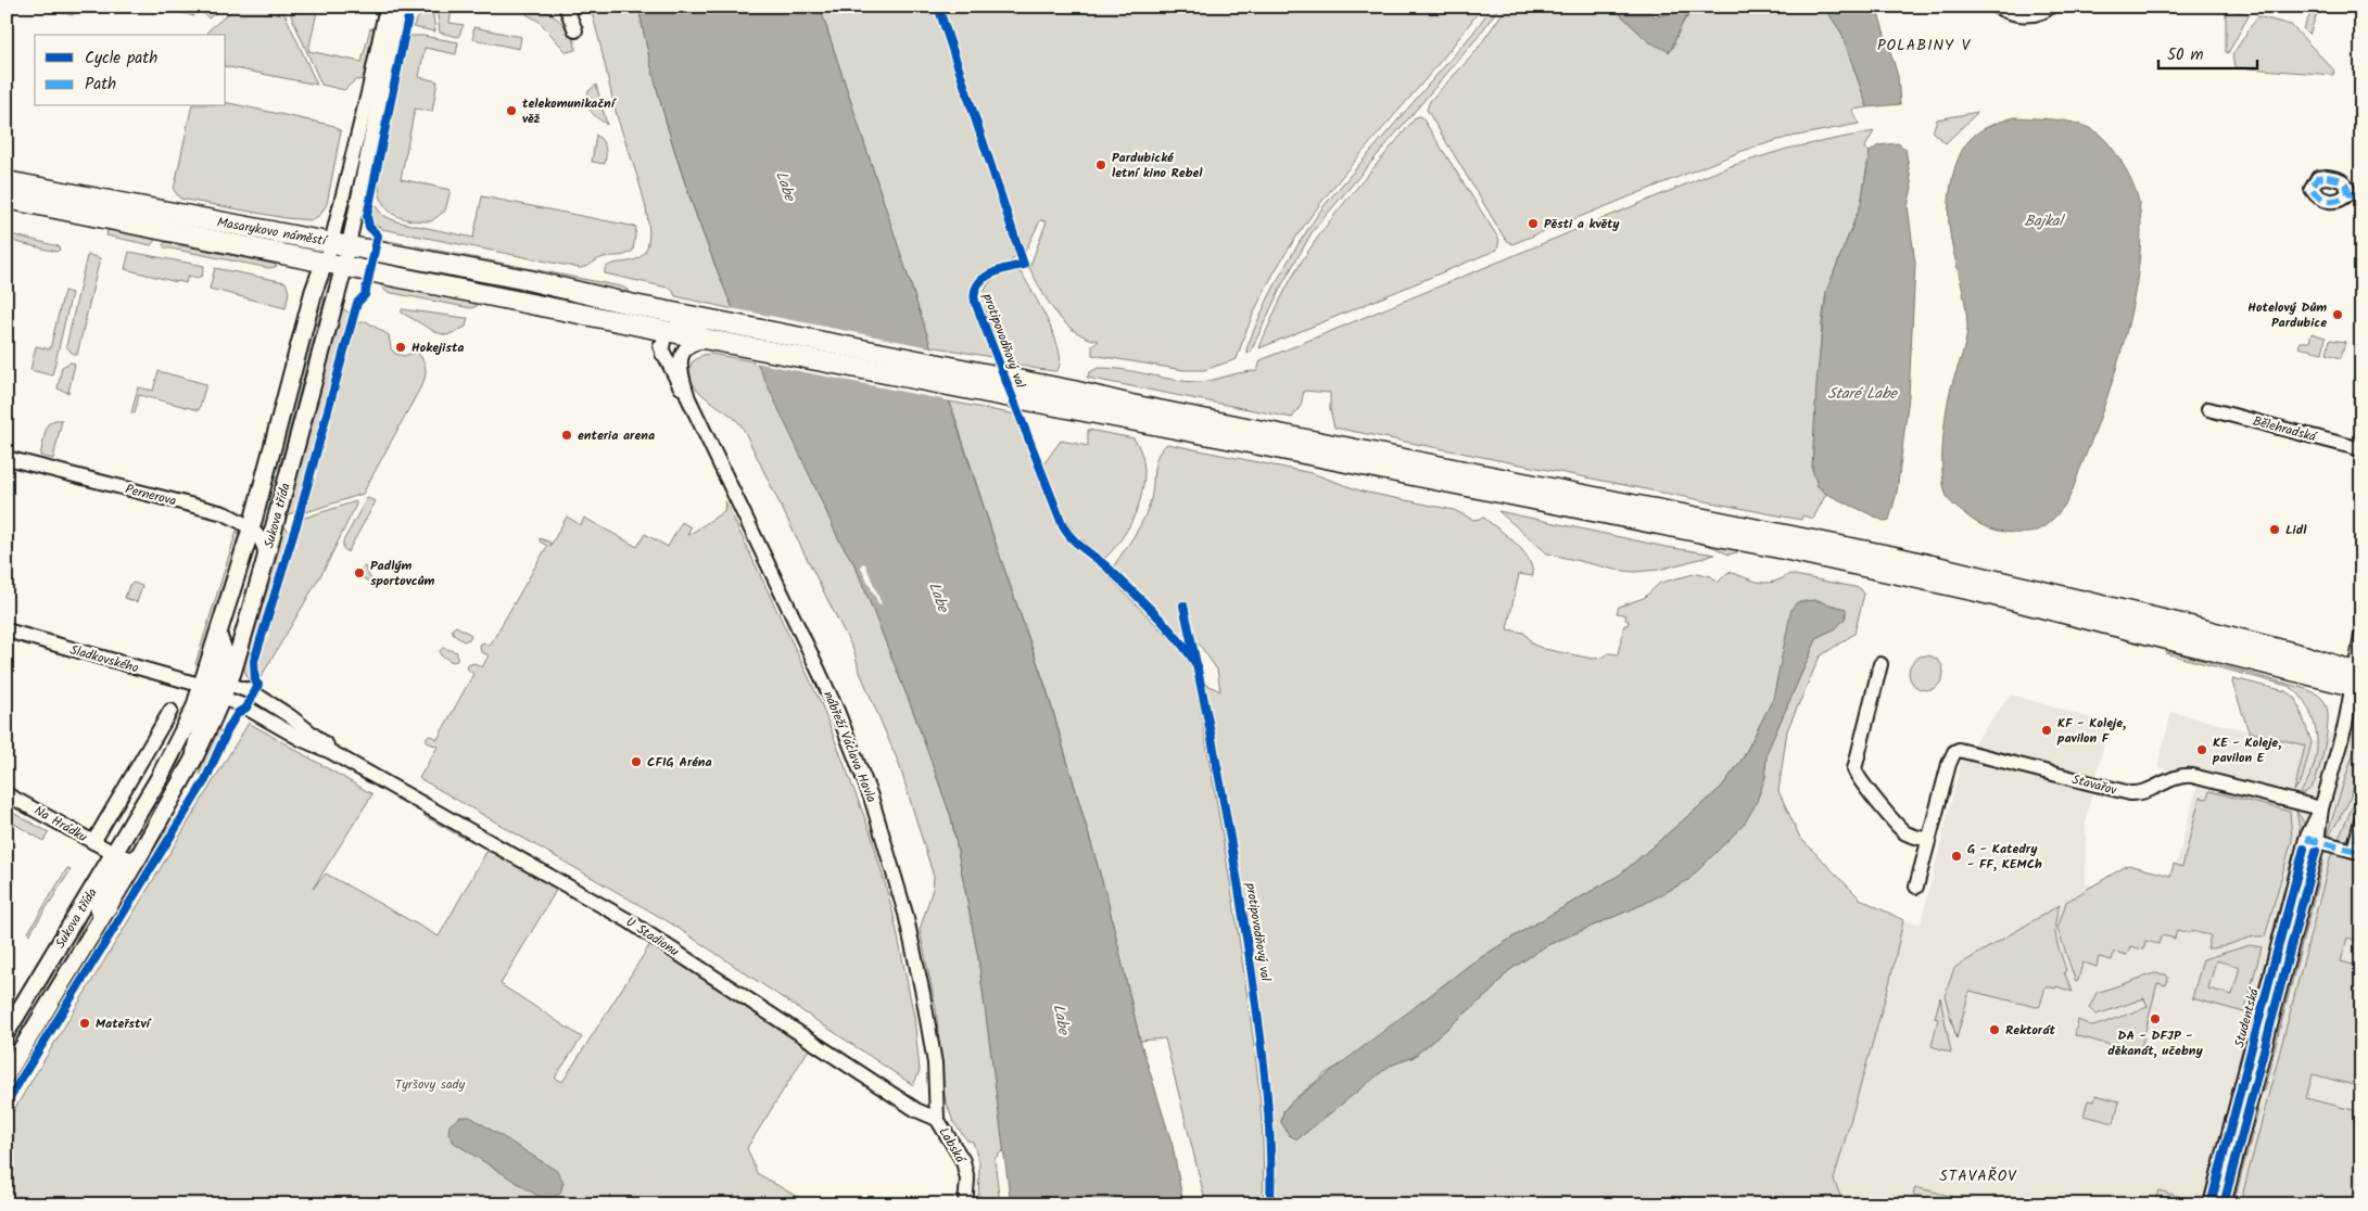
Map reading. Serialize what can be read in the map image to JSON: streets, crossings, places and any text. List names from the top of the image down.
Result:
{
  "streets": {
    "main road": ["Masarykovo náměstí"],
    "street": [
      "Bělehradská",
      "Pernerova",
      "Sukova třída",
      "Sladkovského",
      "nábřeží Václava Havla",
      "Stavařov",
      "Na Hrádku",
      "U Stadionu",
      "Studentská",
      "Labská"
    ],
    "cycle path": ["protipovodňový val"]
  },
  "crossings": [
    ["Masarykovo náměstí", "Sukova třída"],
    ["Masarykovo náměstí", "nábřeží Václava Havla"],
    ["Pernerova", "Sukova třída"],
    ["Sukova třída", "Sladkovského"],
    ["Sukova třída", "Na Hrádku"],
    ["Sukova třída", "U Stadionu"],
    ["Sladkovského", "U Stadionu"],
    ["nábřeží Václava Havla", "U Stadionu"],
    ["nábřeží Václava Havla", "Labská"],
    ["Stavařov", "Studentská"],
    ["U Stadionu", "Labská"]
  ],
  "districts": ["POLABINY V", "STAVAŘOV"],
  "water": ["Labe", "Bajkal", "Staré Labe"],
  "parks": ["Tyršovy sady"],
  "places": [
    "telekomunikační věž",
    "Pardubické letní kino Rebel",
    "Pěsti a květy",
    "Hotelový Dům Pardubice",
    "Hokejista",
    "enteria arena",
    "Lidl",
    "Padlým sportovcům",
    "KF - Koleje, pavilon F",
    "KE - Koleje, pavilon E",
    "CFIG Aréna",
    "G - Katedry - FF, KEMCh",
    "DA - DFJP - děkanát, učebny",
    "Mateřství",
    "Rektorát"
  ],
  "legend": ["Cycle path", "Path"],
  "scale_bar": "50 m"
}
